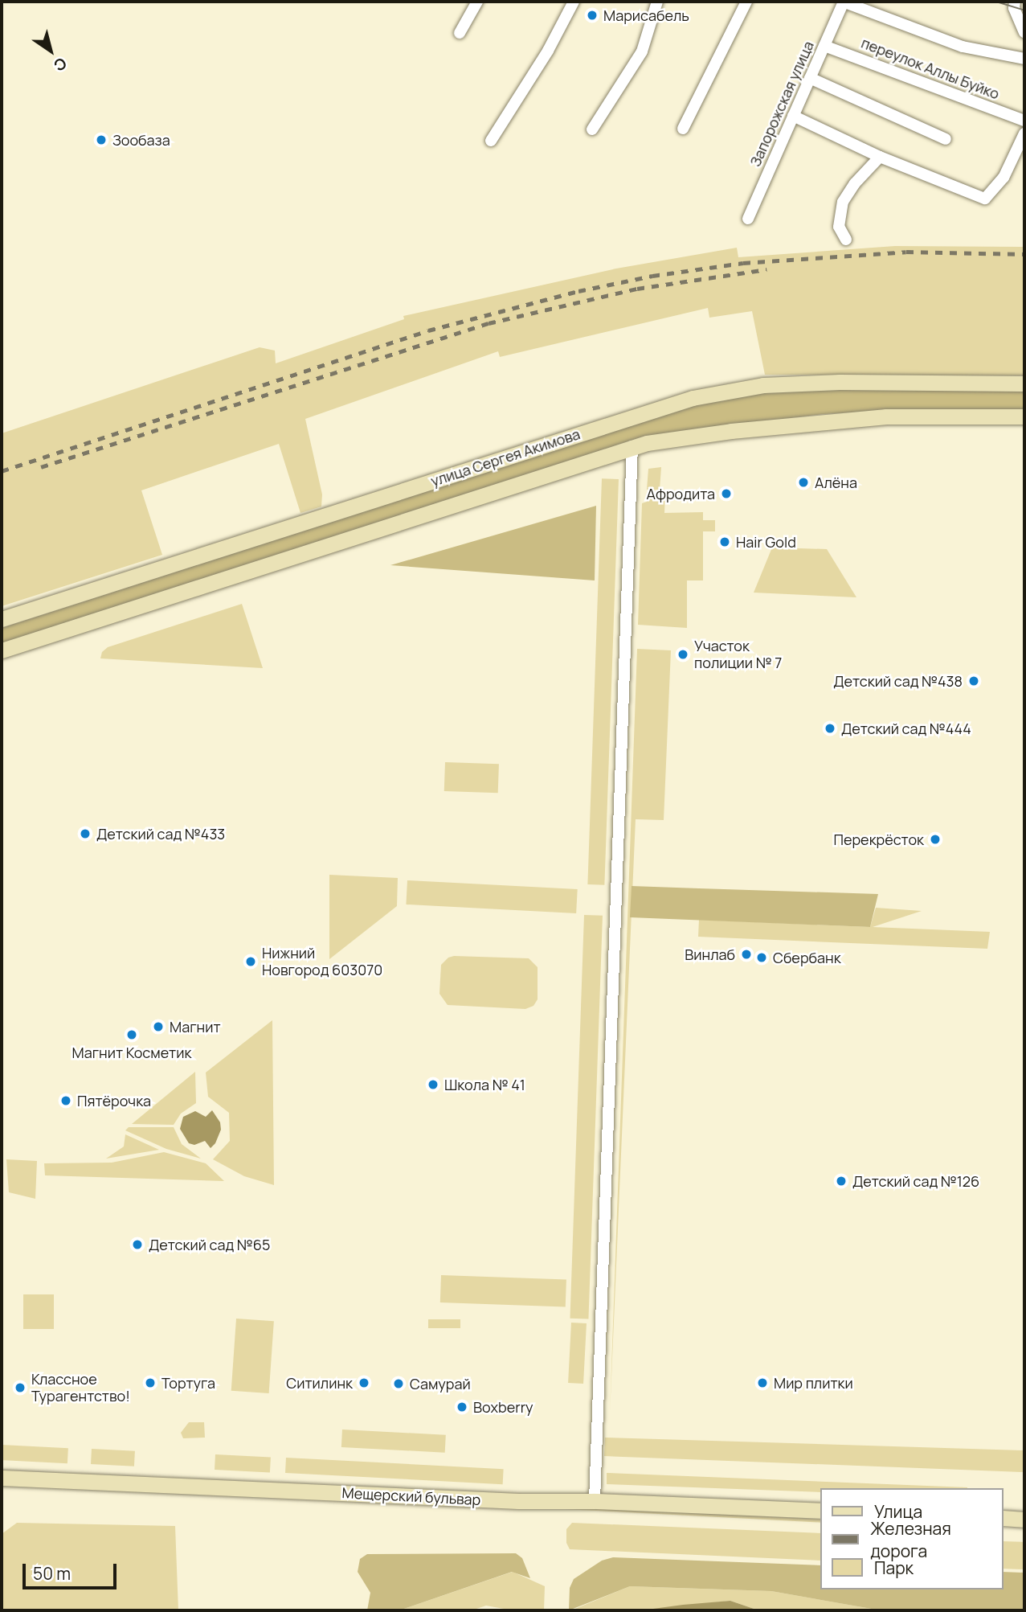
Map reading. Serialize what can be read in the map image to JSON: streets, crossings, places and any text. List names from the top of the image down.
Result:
{
  "streets": {
    "main road": ["улица Сергея Акимова", "Мещерский бульвар"],
    "street": ["переулок Аллы Буйко", "Запорожская улица"]
  },
  "crossings": [
    ["переулок Аллы Буйко", "Запорожская улица"]
  ],
  "places": [
    "Марисабель",
    "Зообаза",
    "Алёна",
    "Афродита",
    "Hair Gold",
    "Участок полиции № 7",
    "Детский сад №438",
    "Детский сад №444",
    "Детский сад №433",
    "Перекрёсток",
    "Винлаб",
    "Сбербанк",
    "Нижний Новгород 603070",
    "Магнит",
    "Магнит Косметик",
    "Школа № 41",
    "Пятёрочка",
    "Детский сад №126",
    "Детский сад №65",
    "Тортуга",
    "Ситилинк",
    "Мир плитки",
    "Самурай",
    "Классное Турагентство!",
    "Boxberry"
  ],
  "legend": ["Улица", "Железная дорога", "Парк"],
  "scale_bar": "50 m",
  "north": "bottom right"
}
